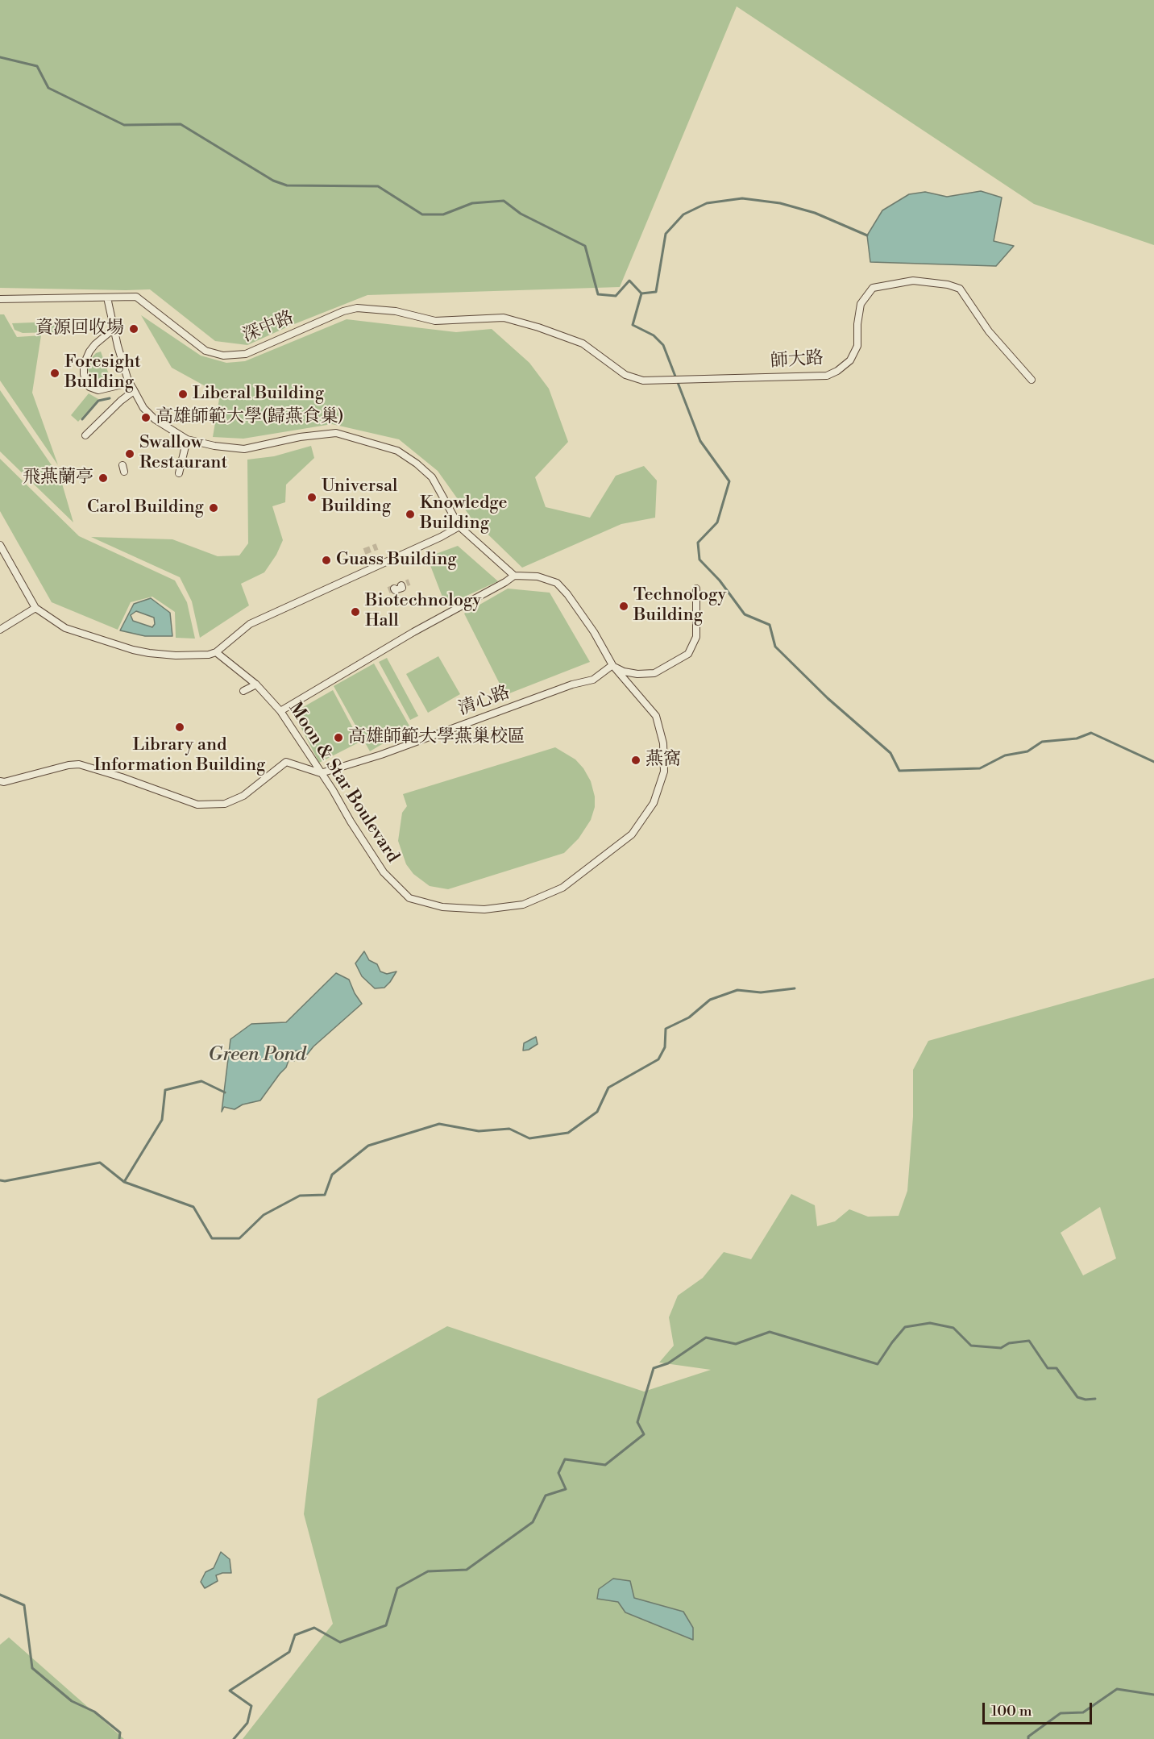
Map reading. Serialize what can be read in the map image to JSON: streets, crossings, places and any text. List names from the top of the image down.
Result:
{
  "streets": {
    "street": [
      "深中路",
      "師大路",
      "清心路",
      "Moon & Star Boulevard"
    ]
  },
  "crossings": [
    ["深中路", "師大路"],
    ["清心路", "Moon & Star Boulevard"]
  ],
  "water": ["Green Pond"],
  "places": [
    "資源回收場",
    "Foresight Building",
    "Liberal Building",
    "高雄師範大學(歸燕食巢)",
    "Swallow Restaurant",
    "飛燕蘭亭",
    "Universal Building",
    "Carol Building",
    "Knowledge Building",
    "Guass Building",
    "Technology Building",
    "Biotechnology Hall",
    "Library and Information Building",
    "高雄師範大學燕巢校區",
    "燕窩"
  ],
  "scale_bar": "100 m"
}
